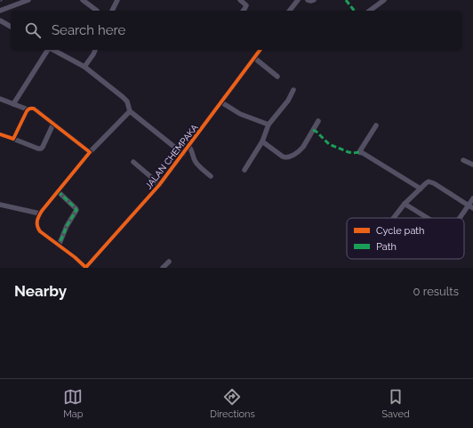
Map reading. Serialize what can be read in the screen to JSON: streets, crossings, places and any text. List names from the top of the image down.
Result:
{
  "streets": {
    "street": ["JALAN CHEMPAKA"]
  },
  "legend": ["Cycle path", "Path"],
  "page": {
    "search": "Search here",
    "heading": ["Nearby", "0 results"],
    "nav": ["Map", "Directions", "Saved"]
  }
}
